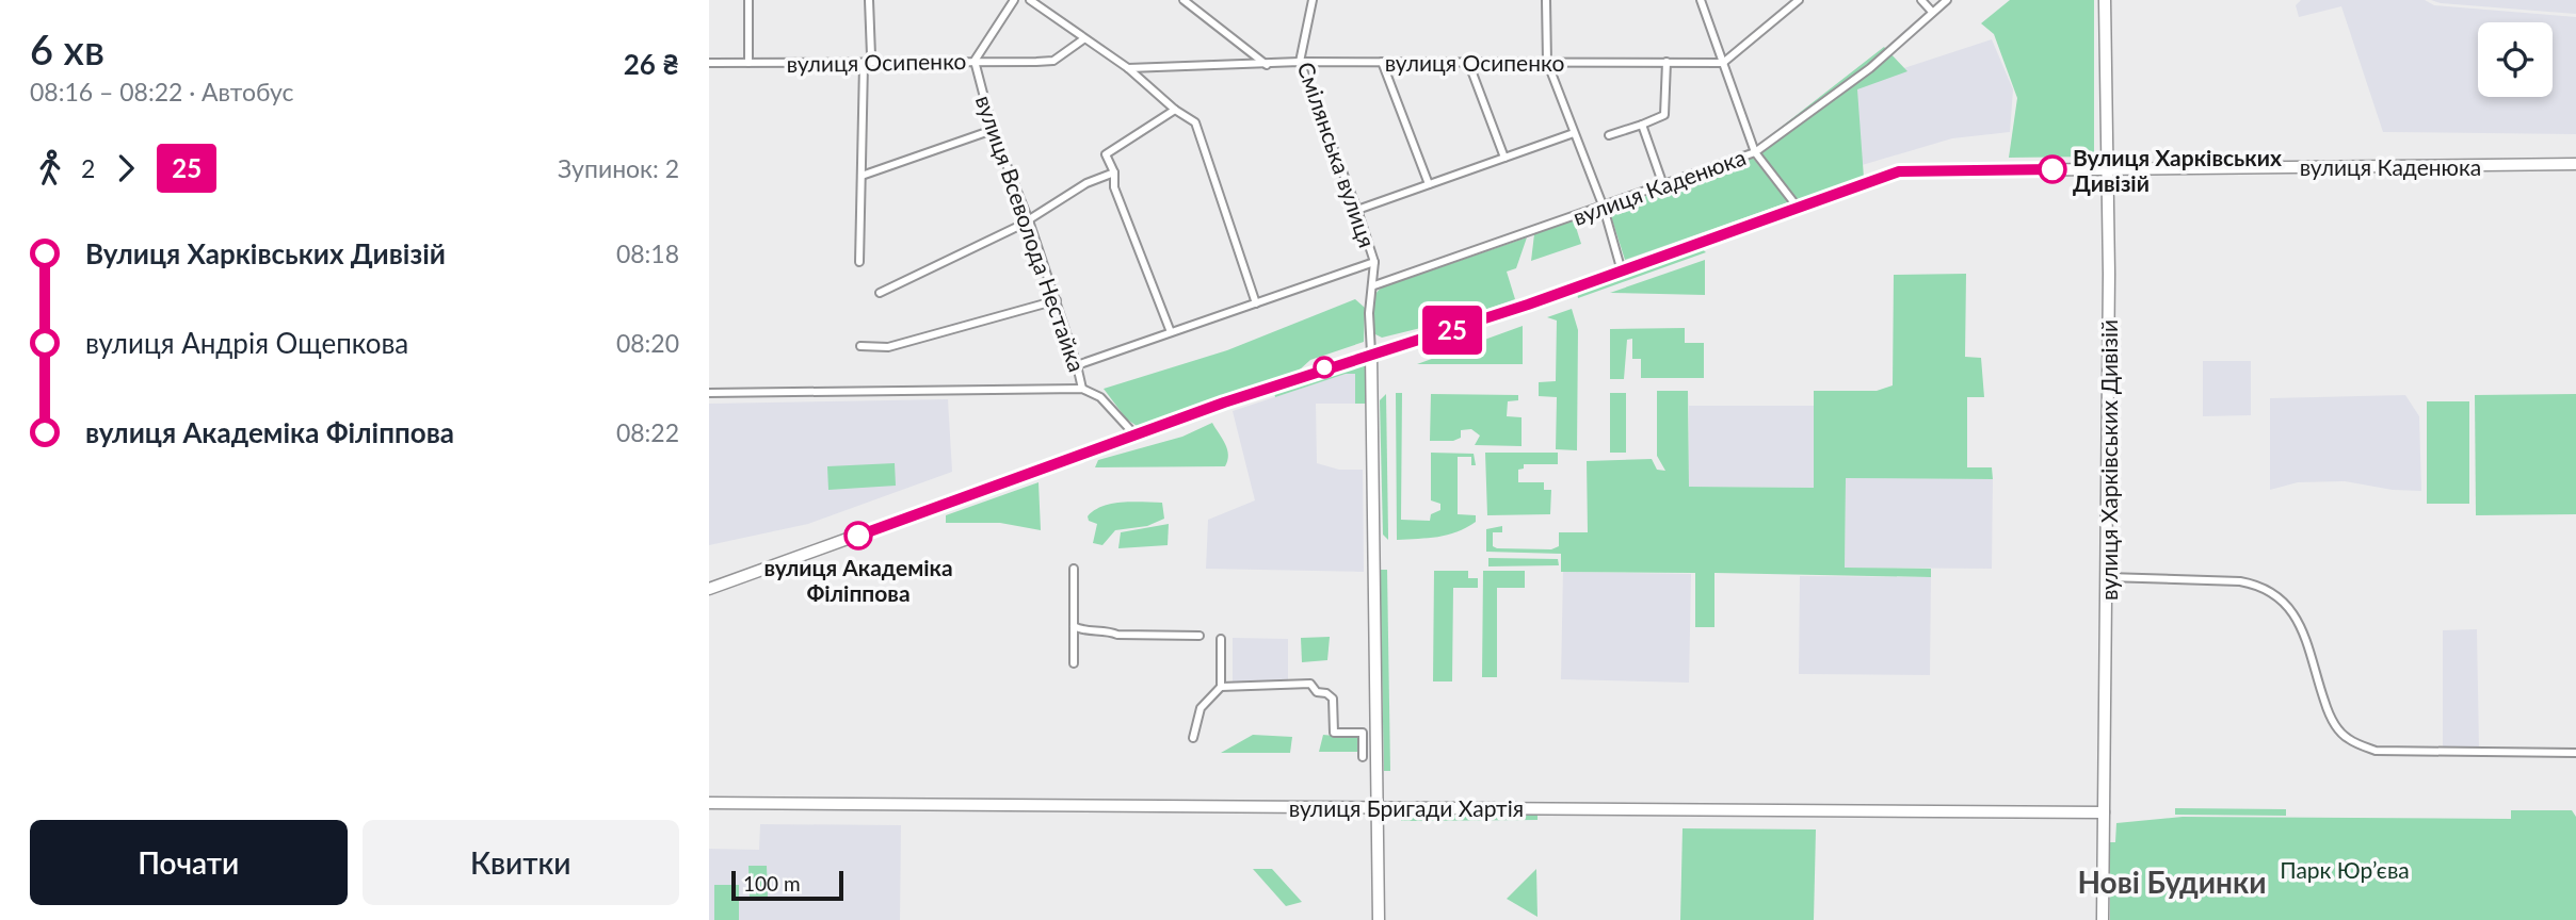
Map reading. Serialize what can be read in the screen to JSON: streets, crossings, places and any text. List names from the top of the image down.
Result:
{
  "streets": {
    "street": [
      "вулиця Осипенко",
      "Смілянська вулиця",
      "вулиця Каденюка",
      "вулиця Всеволода Нестайка",
      "вулиця Харківських Дивізій",
      "вулиця Бригади Хартія"
    ]
  },
  "crossings": [
    ["вулиця Осипенко", "Смілянська вулиця"],
    ["вулиця Осипенко", "вулиця Всеволода Нестайка"],
    ["Смілянська вулиця", "вулиця Каденюка"],
    ["вулиця Каденюка", "вулиця Харківських Дивізій"],
    ["вулиця Харківських Дивізій", "вулиця Бригади Хартія"]
  ],
  "districts": ["Нові Будинки"],
  "parks": ["Парк Юр’єва"],
  "places": ["Вулиця Харківських Дивізій", "вулиця Академіка Філіппова"],
  "lines": ["bus line 25"],
  "scale_bar": "100 m",
  "page": {
    "heading": ["6 хв", "08:16 – 08:22 · Автобус", "26 ₴"],
    "on_map": "25",
    "legs": ["2", "25", "Зупинок: 2"],
    "list": [
      {
        "name": "Вулиця Харківських Дивізій",
        "value": "08:18"
      },
      {
        "name": "вулиця Андрія Ощепкова",
        "value": "08:20"
      },
      {
        "name": "вулиця Академіка Філіппова",
        "value": "08:22"
      }
    ],
    "buttons": ["Почати", "Квитки"],
    "scale": "100 m"
  }
}
